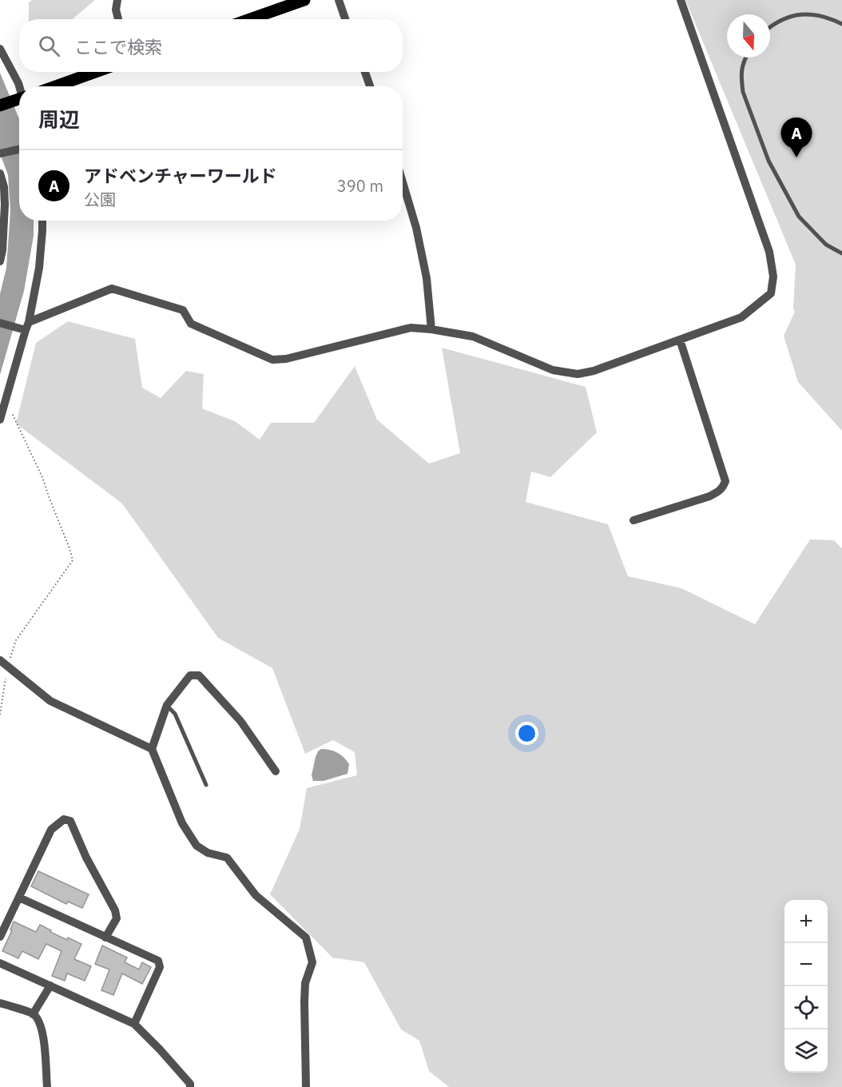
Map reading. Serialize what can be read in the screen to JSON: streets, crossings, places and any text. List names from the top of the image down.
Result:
{
  "north": "bottom",
  "page": {
    "search": "ここで検索",
    "heading": "周辺",
    "pins": "A",
    "list": [
      {
        "mark": "A",
        "name": "アドベンチャーワールド",
        "note": "公園",
        "value": "390 m"
      }
    ],
    "map_buttons": ["+", "−"]
  }
}
